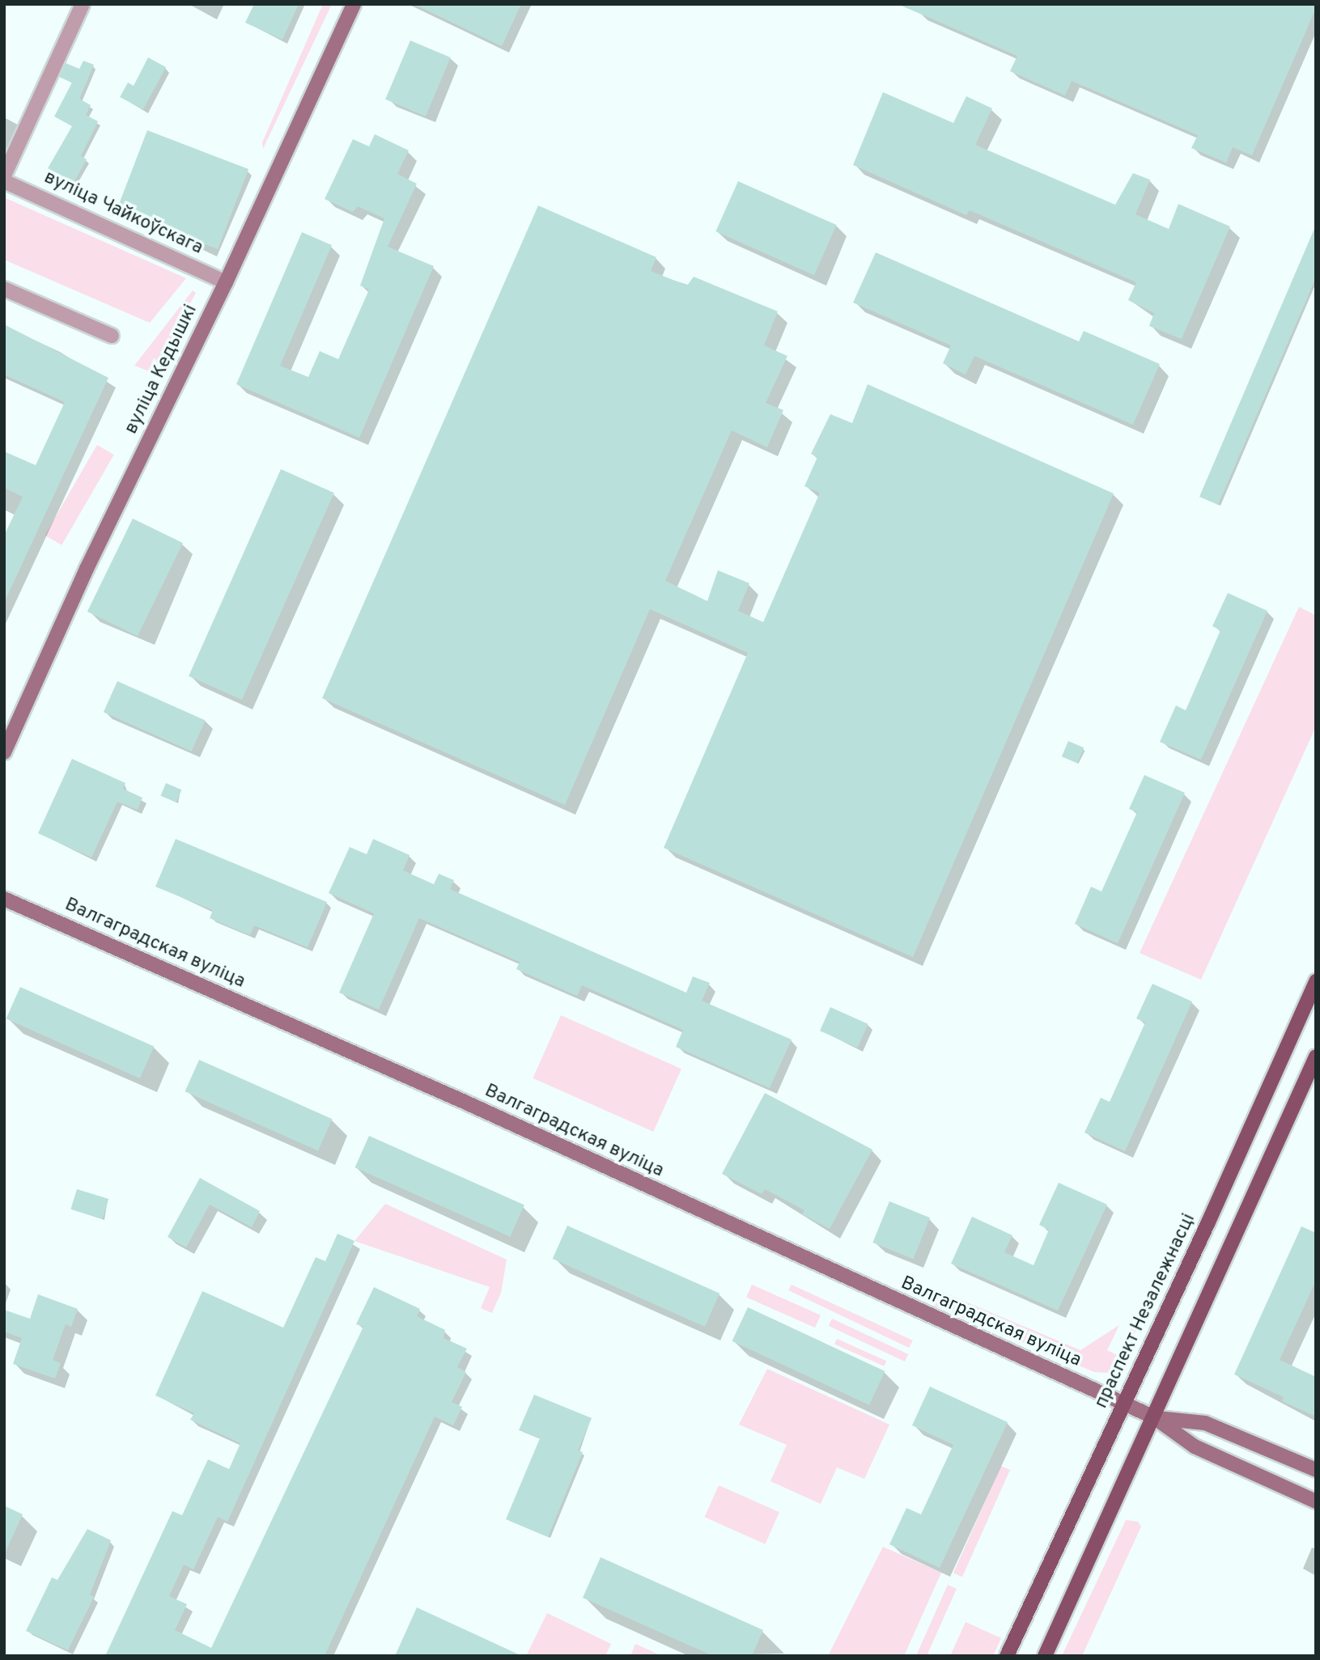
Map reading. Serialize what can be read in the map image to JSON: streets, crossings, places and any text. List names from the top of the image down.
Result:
{
  "streets": {
    "main road": ["вуліца Кедышкі", "Валгаградская вуліца", "праспект Незалежнасці"],
    "street": ["вуліца Чайкоўскага"]
  },
  "crossings": [
    ["вуліца Чайкоўскага", "вуліца Кедышкі"],
    ["Валгаградская вуліца", "праспект Незалежнасці"]
  ]
}
